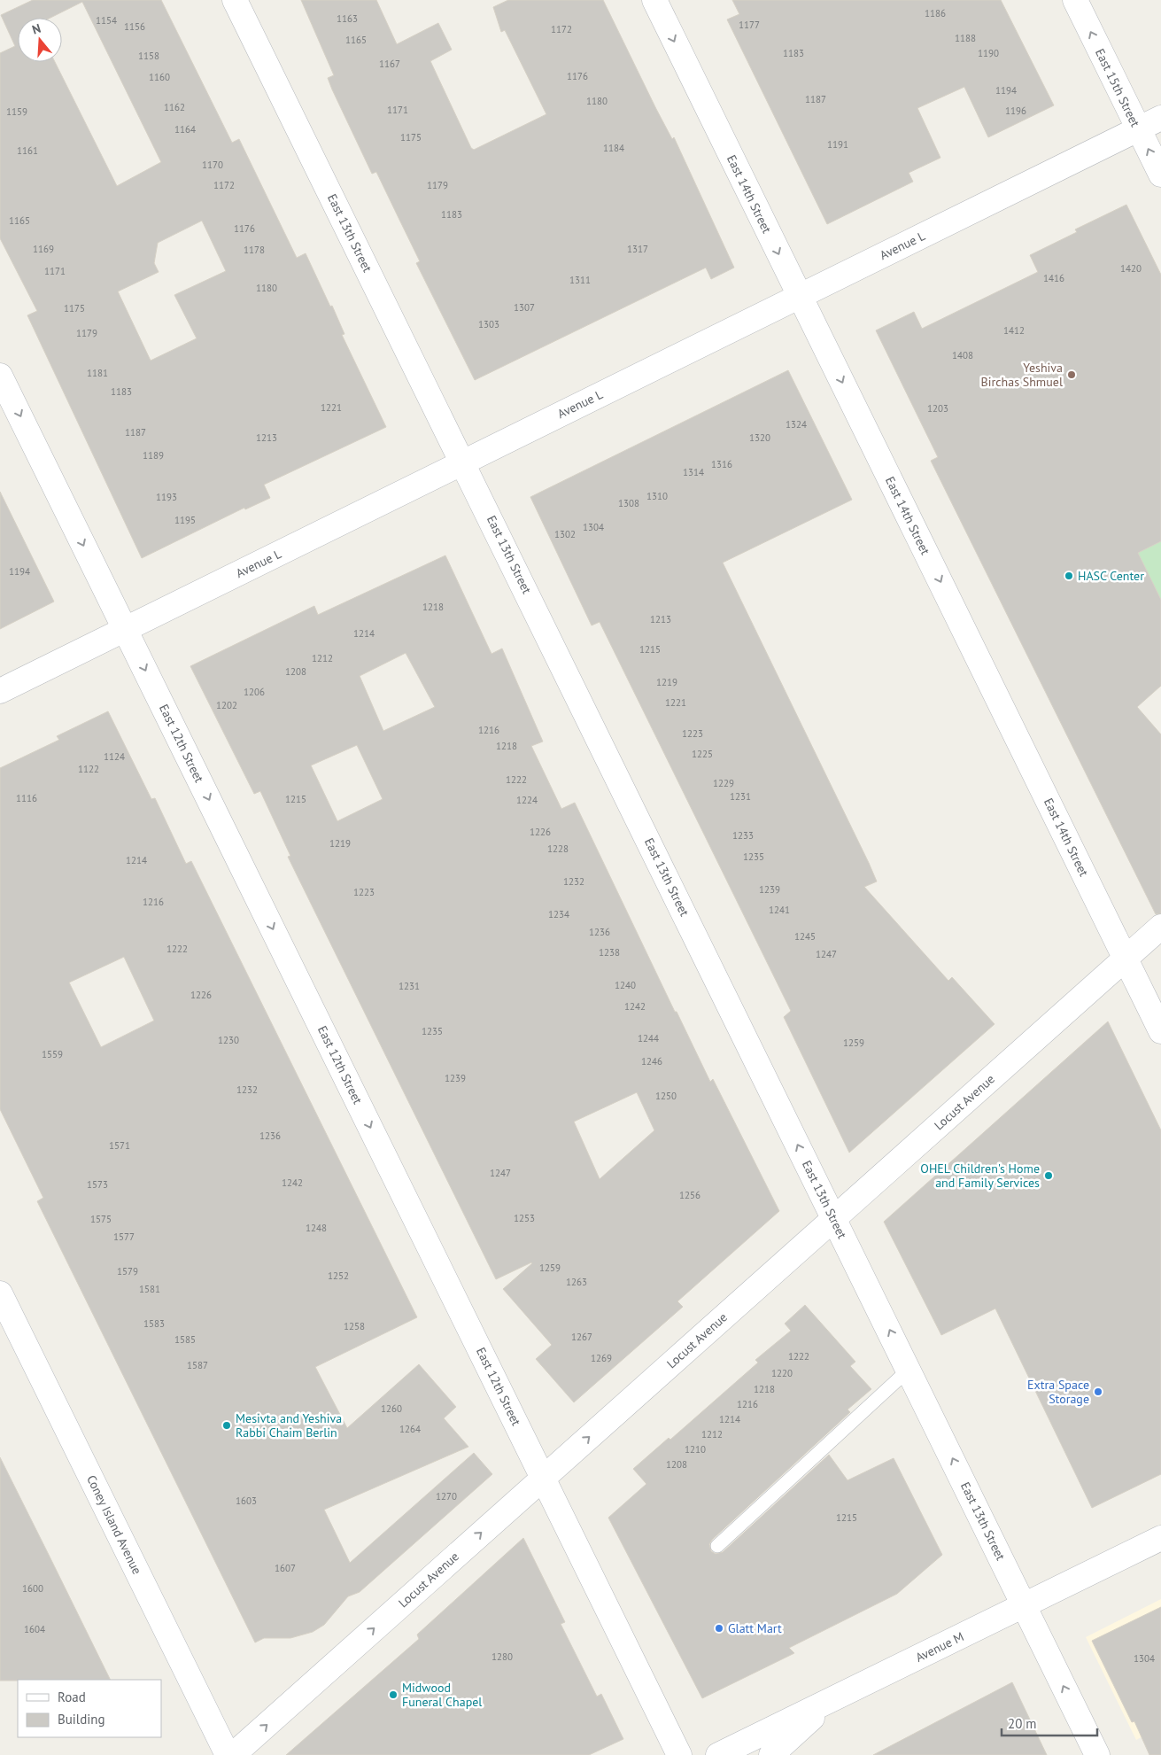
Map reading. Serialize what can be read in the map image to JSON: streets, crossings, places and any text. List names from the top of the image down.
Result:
{
  "streets": {
    "street": [
      "East 15th Street",
      "East 14th Street",
      "East 13th Street",
      "Avenue L",
      "East 12th Street",
      "Locust Avenue",
      "Coney Island Avenue",
      "Avenue M"
    ]
  },
  "crossings": [
    ["East 15th Street", "Avenue L"],
    ["East 14th Street", "Avenue L"],
    ["East 14th Street", "Locust Avenue"],
    ["East 13th Street", "Avenue L"],
    ["East 13th Street", "Locust Avenue"],
    ["East 13th Street", "Avenue M"],
    ["Avenue L", "East 12th Street"],
    ["East 12th Street", "Locust Avenue"]
  ],
  "one_way": [
    "East 15th Street",
    "East 14th Street",
    "East 13th Street",
    "East 12th Street",
    "Locust Avenue"
  ],
  "places": [
    "Yeshiva Birchas Shmuel",
    "HASC Center",
    "OHEL Children's Home and Family Services",
    "Extra Space Storage",
    "Mesivta and Yeshiva Rabbi Chaim Berlin",
    "Glatt Mart",
    "Midwood Funeral Chapel"
  ],
  "house_numbers": [
    "1186",
    "1163",
    "1154",
    "1177",
    "1156",
    "1172",
    "1188",
    "1165",
    "1183",
    "1190",
    "1158",
    "1167",
    "1176",
    "1160",
    "1194",
    "1187",
    "1180",
    "1162",
    "1171",
    "1196",
    "1159",
    "1164",
    "1175",
    "1191",
    "1184",
    "1161",
    "1170",
    "1172",
    "1179",
    "1183",
    "1165",
    "1176",
    "1169",
    "1317",
    "1178",
    "1420",
    "1171",
    "1416",
    "1311",
    "1180",
    "1307",
    "1175",
    "1303",
    "1412",
    "1179",
    "1408",
    "1181",
    "1183",
    "1221",
    "1203",
    "1324",
    "1187",
    "1213",
    "1320",
    "1189",
    "1316",
    "1314",
    "1310",
    "1193",
    "1308",
    "1195",
    "1304",
    "1302",
    "1194",
    "1218",
    "1213",
    "1214",
    "1215",
    "1212",
    "1208",
    "1219",
    "1206",
    "1221",
    "1202",
    "1216",
    "1223",
    "1218",
    "1225",
    "1124",
    "1122",
    "1222",
    "1229",
    "1231",
    "1116",
    "1215",
    "1224",
    "1226",
    "1233",
    "1219",
    "1228",
    "1235",
    "1214",
    "1232",
    "1239",
    "1223",
    "1216",
    "1241",
    "1234",
    "1236",
    "1245",
    "1222",
    "1238",
    "1247",
    "1240",
    "1231",
    "1226",
    "1242",
    "1235",
    "1244",
    "1230",
    "1259",
    "1559",
    "1246",
    "1239",
    "1232",
    "1250",
    "1236",
    "1571",
    "1247",
    "1242",
    "1573",
    "1256",
    "1253",
    "1575",
    "1248",
    "1577",
    "1259",
    "1579",
    "1252",
    "1263",
    "1581",
    "1583",
    "1258",
    "1267",
    "1585",
    "1222",
    "1269",
    "1587",
    "1220",
    "1218",
    "1216",
    "1260",
    "1214",
    "1264",
    "1212",
    "1210",
    "1208",
    "1270",
    "1603",
    "1215",
    "1607",
    "1600",
    "1604",
    "1280",
    "1304"
  ],
  "legend": ["Road", "Building"],
  "scale_bar": "20 m",
  "north": "top"
}
